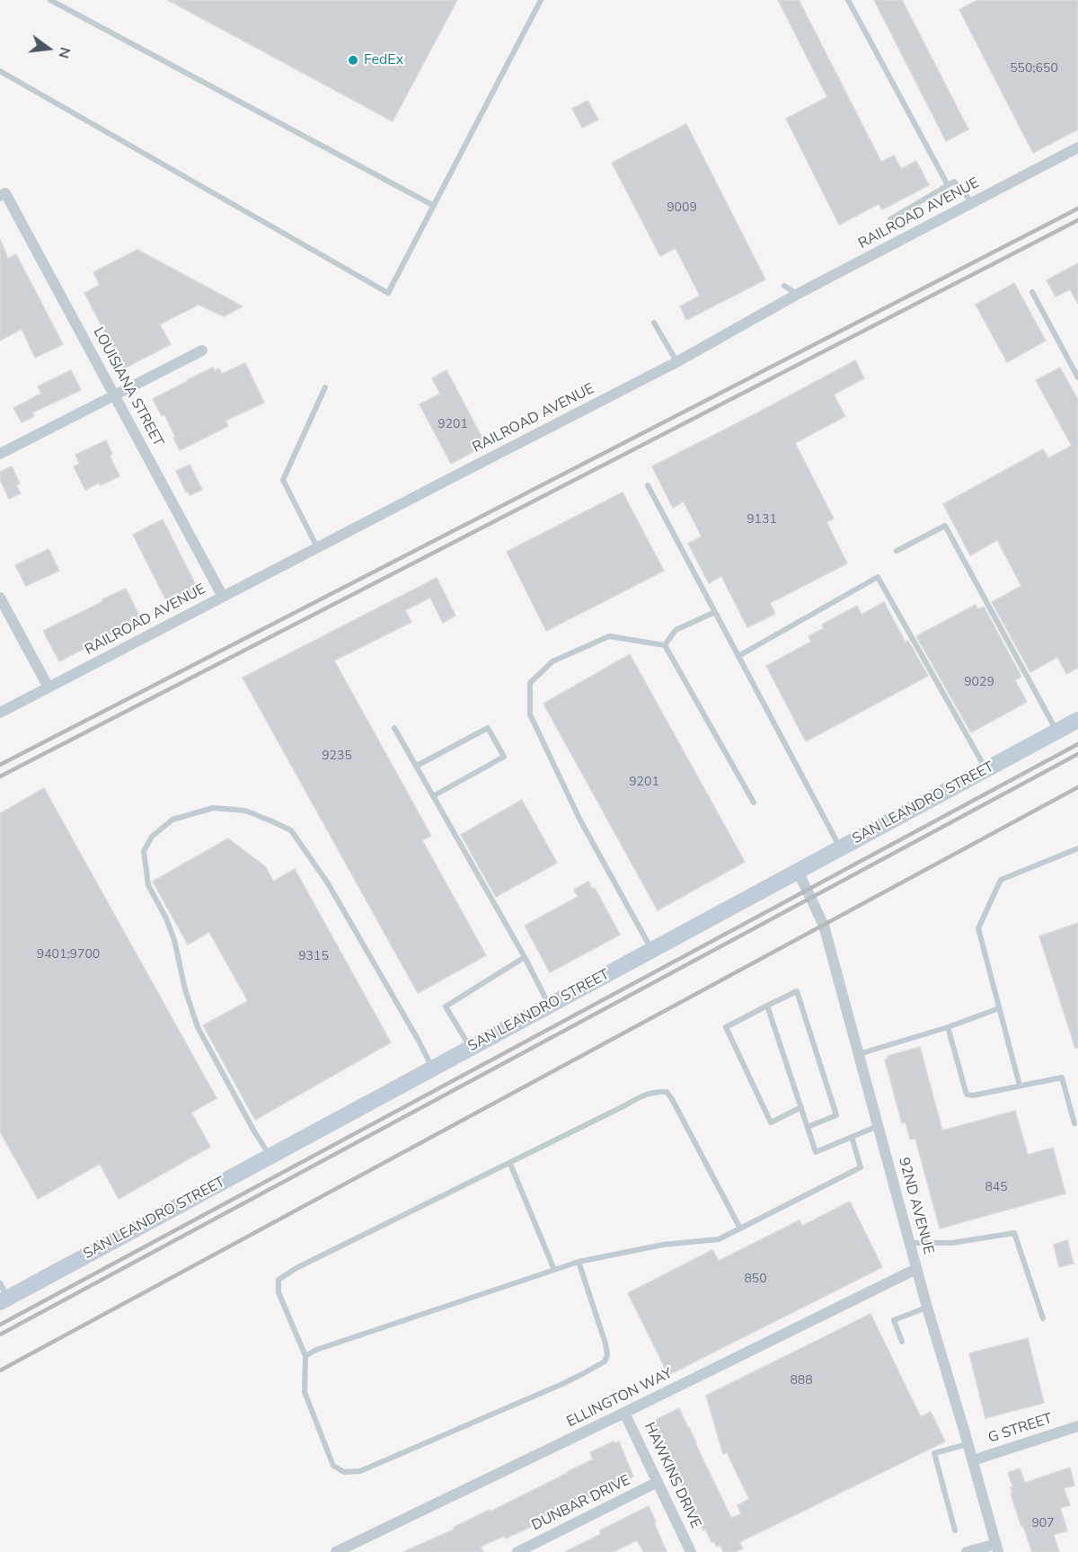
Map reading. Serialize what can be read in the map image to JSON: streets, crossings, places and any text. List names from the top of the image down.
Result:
{
  "streets": {
    "main road": ["SAN LEANDRO STREET"],
    "street": [
      "RAILROAD AVENUE",
      "LOUISIANA STREET",
      "92ND AVENUE",
      "ELLINGTON WAY",
      "G STREET",
      "HAWKINS DRIVE",
      "DUNBAR DRIVE"
    ]
  },
  "crossings": [
    ["RAILROAD AVENUE", "LOUISIANA STREET"],
    ["SAN LEANDRO STREET", "92ND AVENUE"],
    ["92ND AVENUE", "ELLINGTON WAY"],
    ["92ND AVENUE", "G STREET"],
    ["ELLINGTON WAY", "HAWKINS DRIVE"],
    ["HAWKINS DRIVE", "DUNBAR DRIVE"]
  ],
  "places": ["FedEx"],
  "house_numbers": [
    "550;650",
    "9009",
    "9201",
    "9131",
    "9029",
    "9235",
    "9201",
    "9401;9700",
    "9315",
    "845",
    "850",
    "888",
    "907"
  ],
  "north": "right"
}
